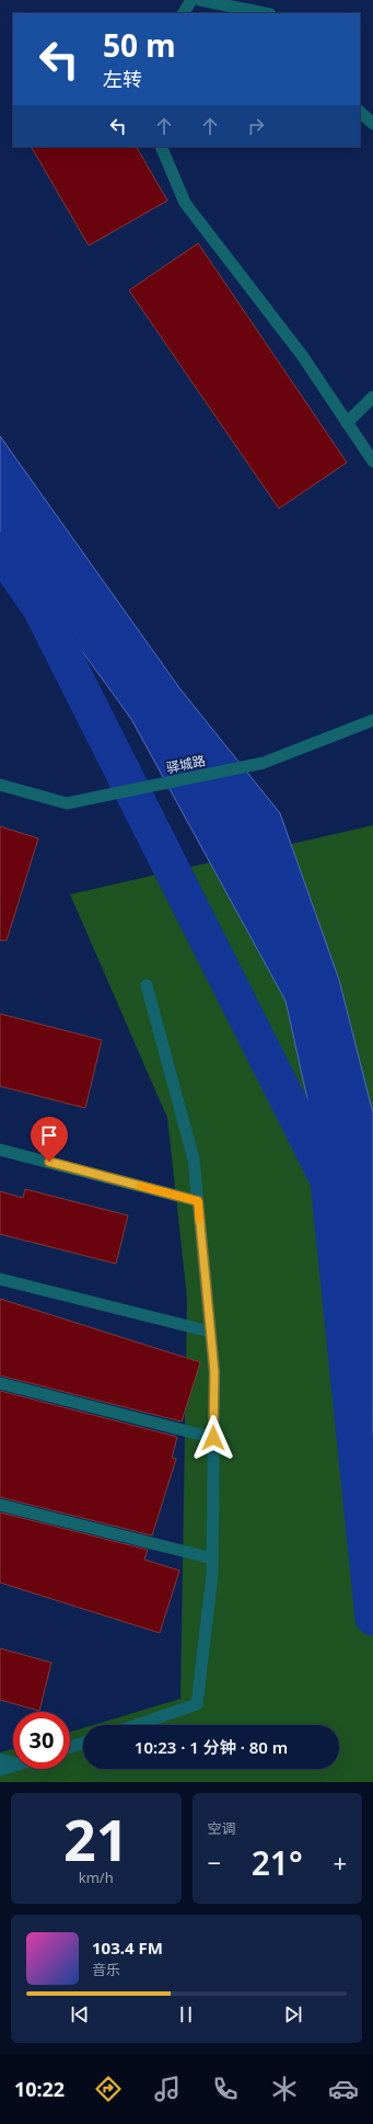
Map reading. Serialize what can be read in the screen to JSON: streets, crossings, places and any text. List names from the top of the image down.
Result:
{
  "streets": {
    "street": ["驿城路"]
  },
  "page": {
    "turn": ["50 m", "左转"],
    "limit": "30",
    "trip": "10:23 · 1 分钟 · 80 m",
    "tile": [
      ["21", "km/h"],
      "空调"
    ],
    "heat": ["−", "21°", "+"],
    "song": ["103.4 FM", "音乐"],
    "tabs": "10:22"
  }
}
